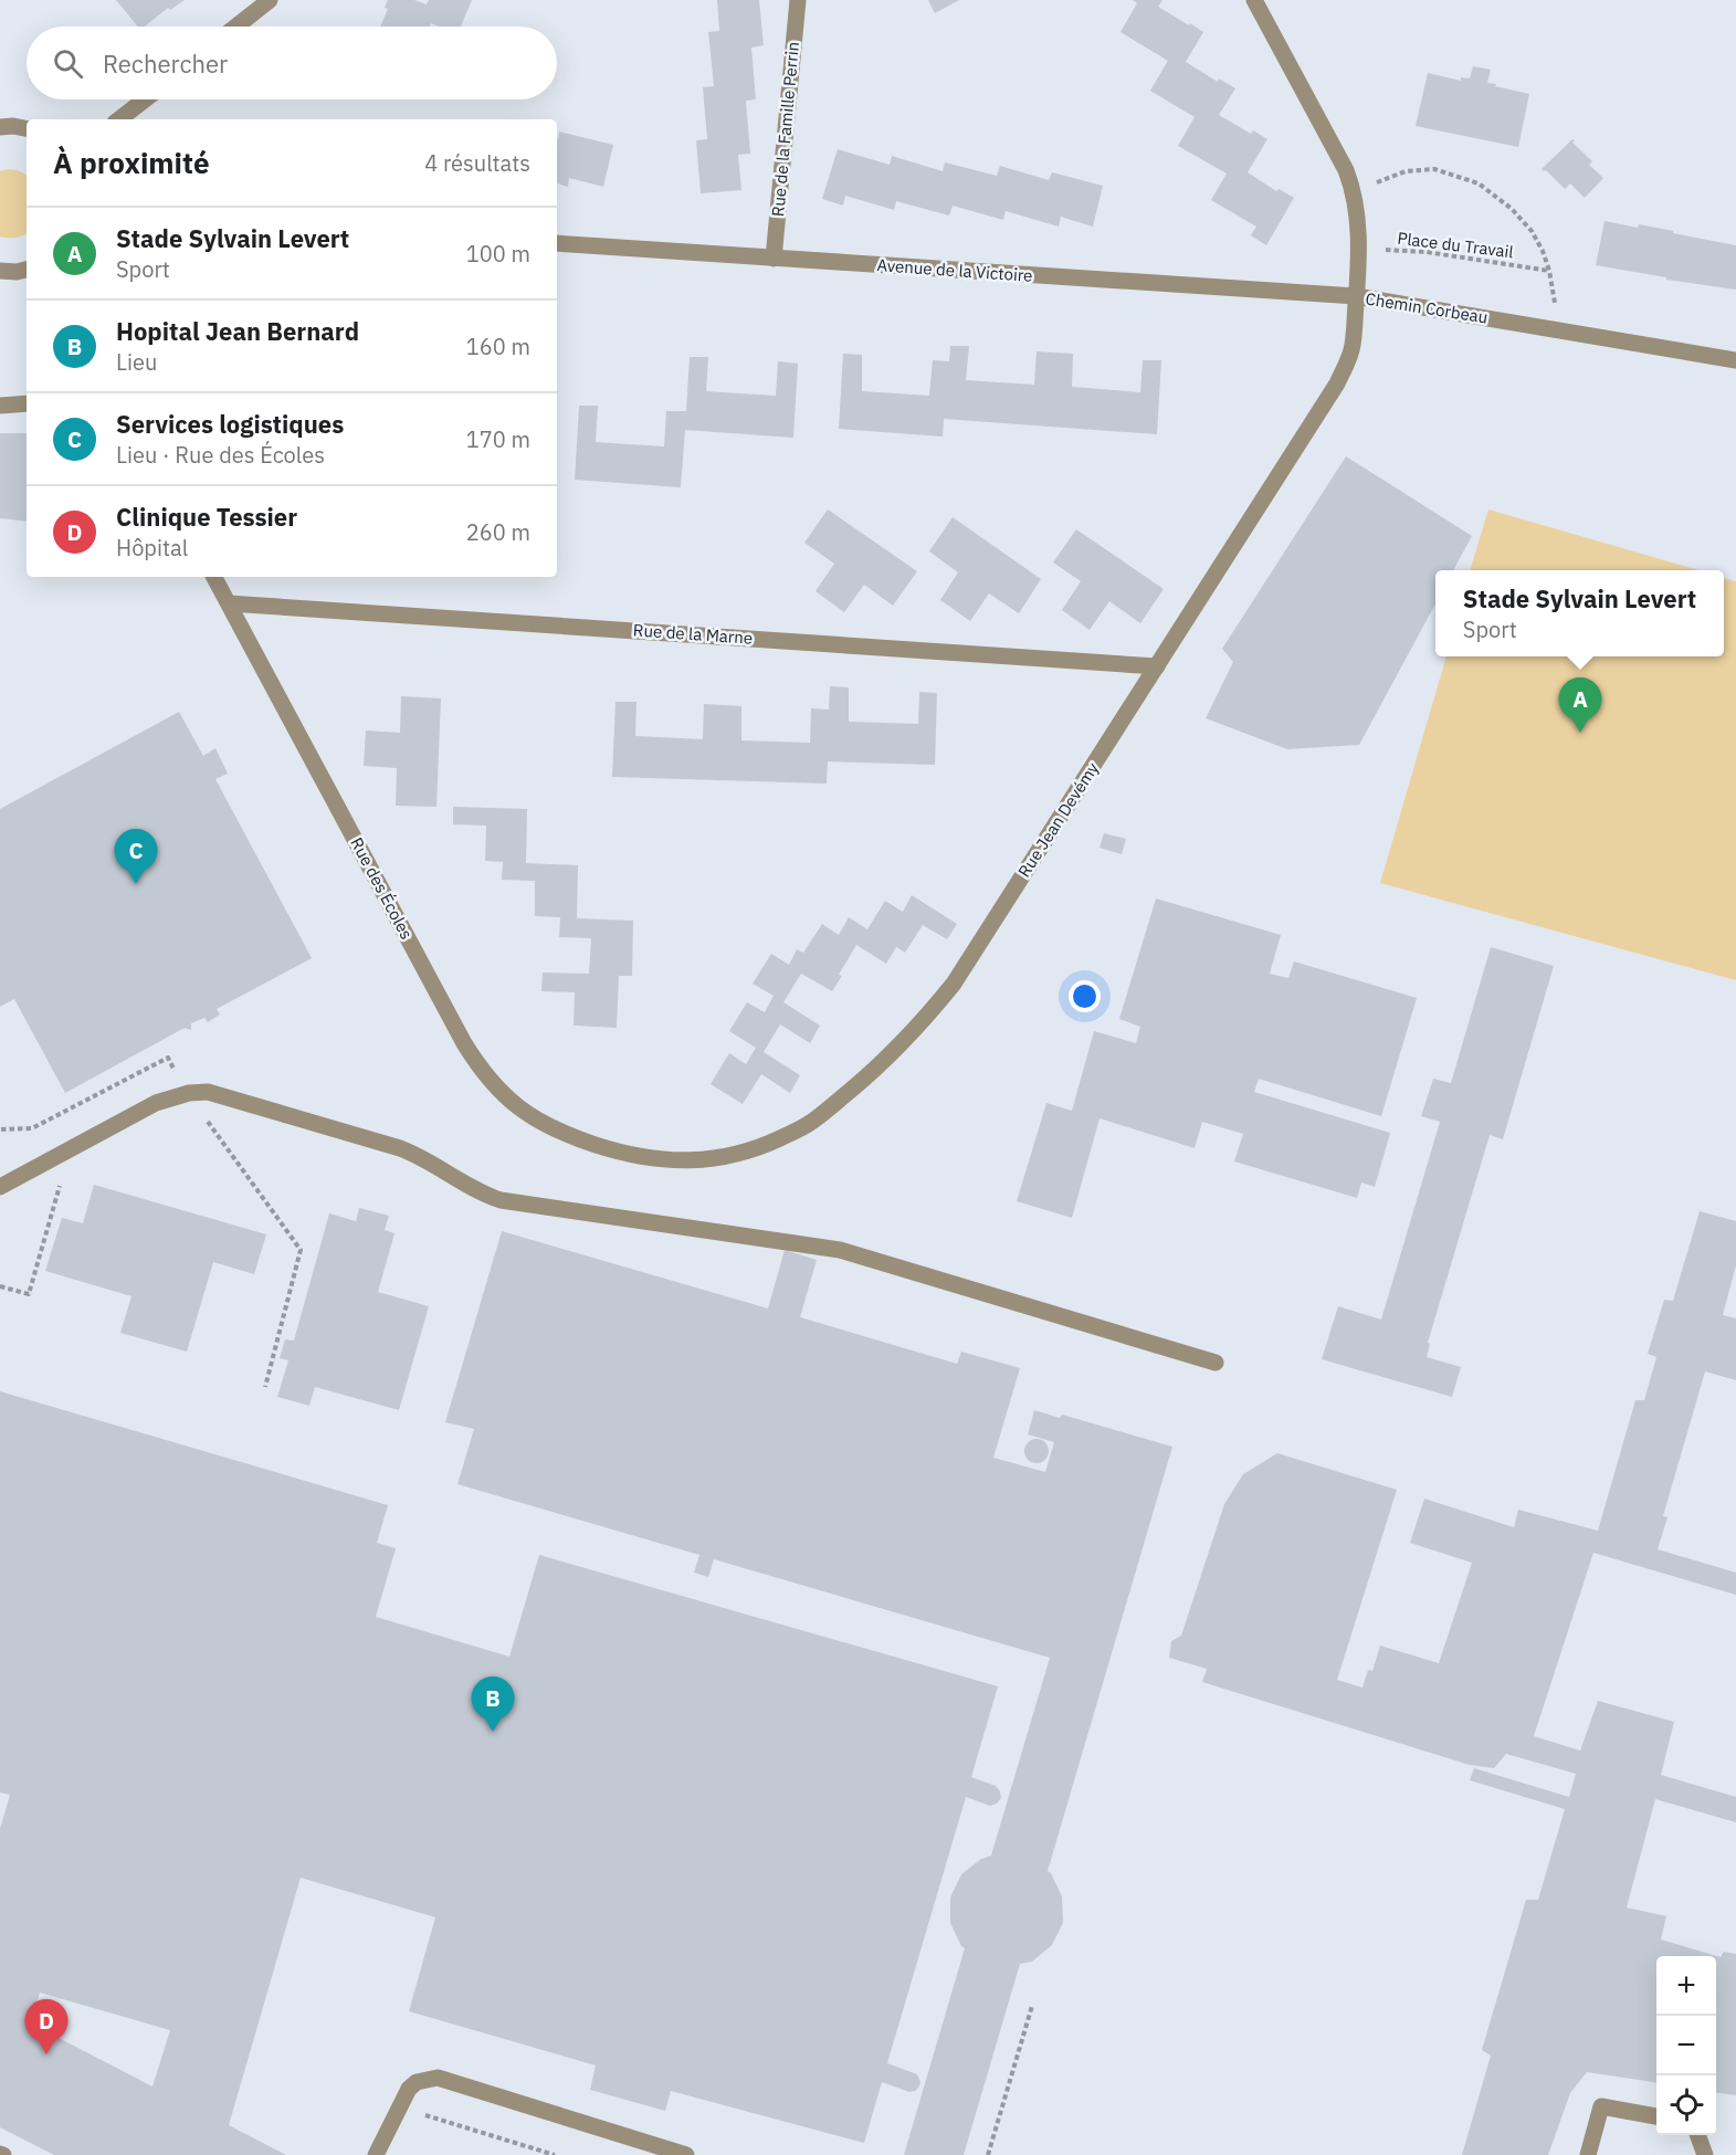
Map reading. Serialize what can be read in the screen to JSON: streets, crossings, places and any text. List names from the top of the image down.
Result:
{
  "streets": {
    "street": [
      "Rue de la Famille Perrin",
      "Avenue de la Victoire",
      "Chemin Corbeau",
      "Rue de la Marne",
      "Rue Jean Devémy",
      "Rue des Écoles"
    ],
    "path": ["Place du Travail"]
  },
  "crossings": [
    ["Rue de la Famille Perrin", "Avenue de la Victoire"],
    ["Place du Travail", "Chemin Corbeau"],
    ["Avenue de la Victoire", "Chemin Corbeau"],
    ["Avenue de la Victoire", "Rue Jean Devémy"],
    ["Chemin Corbeau", "Rue Jean Devémy"],
    ["Rue de la Marne", "Rue Jean Devémy"],
    ["Rue de la Marne", "Rue des Écoles"],
    ["Rue Jean Devémy", "Rue des Écoles"]
  ],
  "page": {
    "search": "Rechercher",
    "heading": ["À proximité", "4 résultats"],
    "list": [
      {
        "mark": "A",
        "name": "Stade Sylvain Levert",
        "note": "Sport",
        "value": "100 m"
      },
      {
        "mark": "B",
        "name": "Hopital Jean Bernard",
        "note": "Lieu",
        "value": "160 m"
      },
      {
        "mark": "C",
        "name": "Services logistiques",
        "note": "Lieu · Rue des Écoles",
        "value": "170 m"
      },
      {
        "mark": "D",
        "name": "Clinique Tessier",
        "note": "Hôpital",
        "value": "260 m"
      }
    ],
    "popup": ["Stade Sylvain Levert", "Sport"],
    "pins": [
      "A",
      "C",
      "B",
      "D"
    ],
    "map_buttons": ["+", "−"]
  }
}
